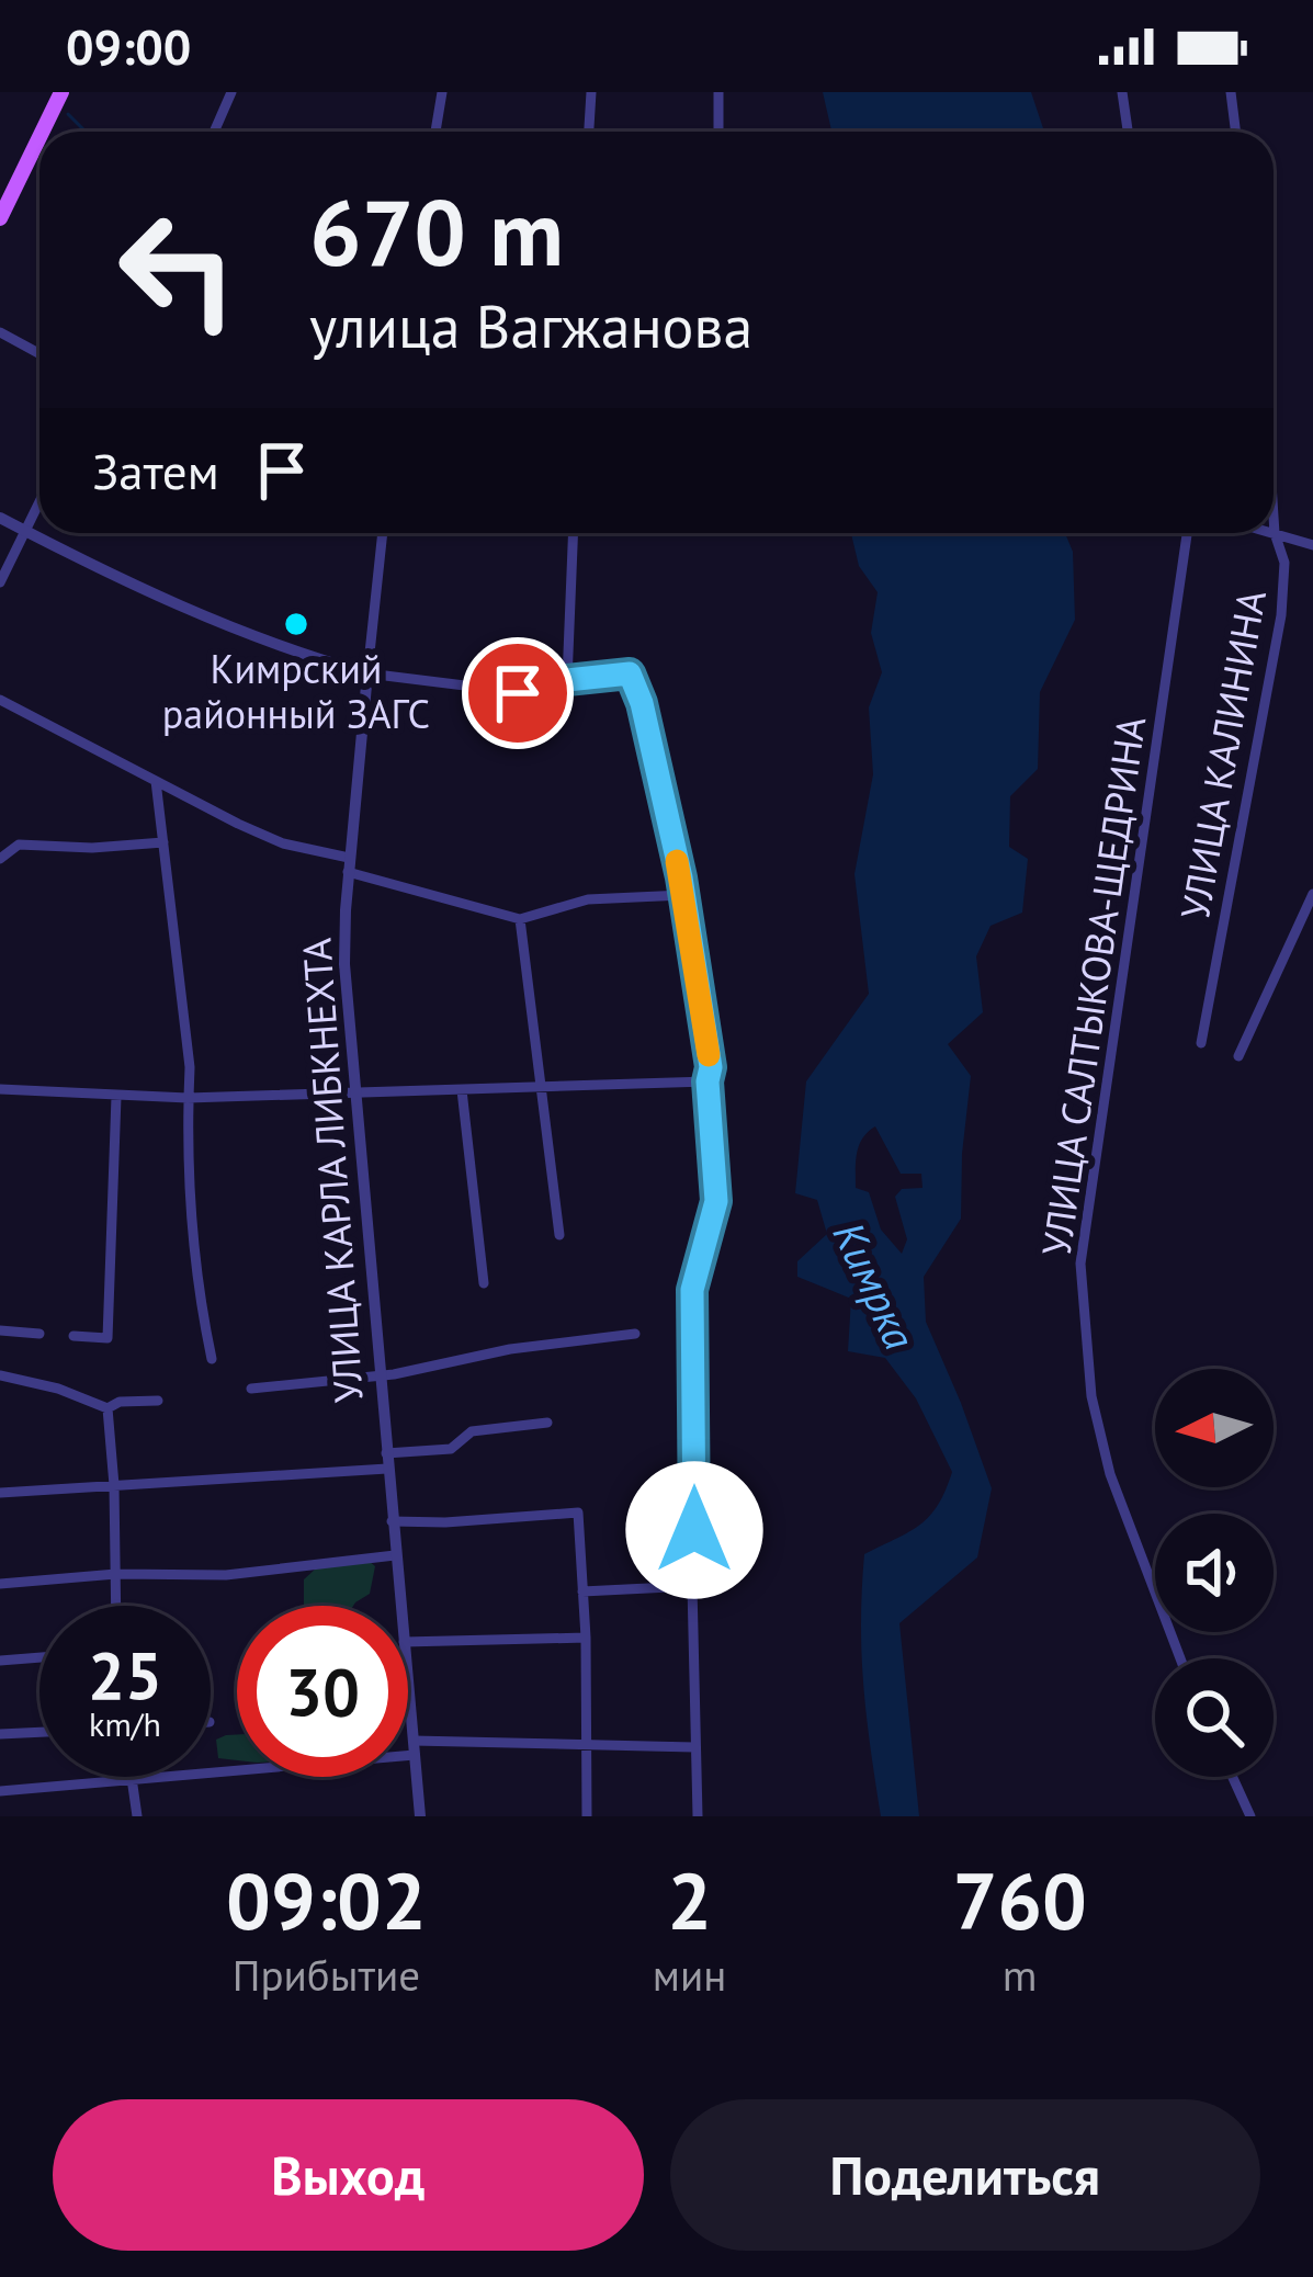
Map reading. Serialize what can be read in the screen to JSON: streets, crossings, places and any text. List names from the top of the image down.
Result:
{
  "streets": {
    "street": ["УЛИЦА КАЛИНИНА", "УЛИЦА САЛТЫКОВА-ЩЕДРИНА", "УЛИЦА КАРЛА ЛИБКНЕХТА"]
  },
  "water": ["Кимрка"],
  "places": ["Кимрский районный ЗАГС"],
  "north": "left",
  "page": {
    "status": "09:00",
    "turn": ["670 m", "улица Вагжанова"],
    "then": "Затем",
    "speed": "25 km/h",
    "limit": "30",
    "eta": [
      "09:02",
      "Прибытие",
      "2",
      "мин",
      "760",
      "m"
    ],
    "buttons": ["Выход", "Поделиться"]
  }
}
